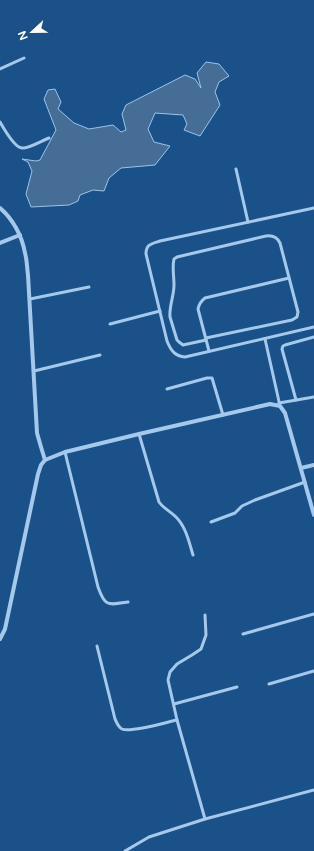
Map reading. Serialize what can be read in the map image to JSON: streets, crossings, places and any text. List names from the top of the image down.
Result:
{
  "north": "left"
}
